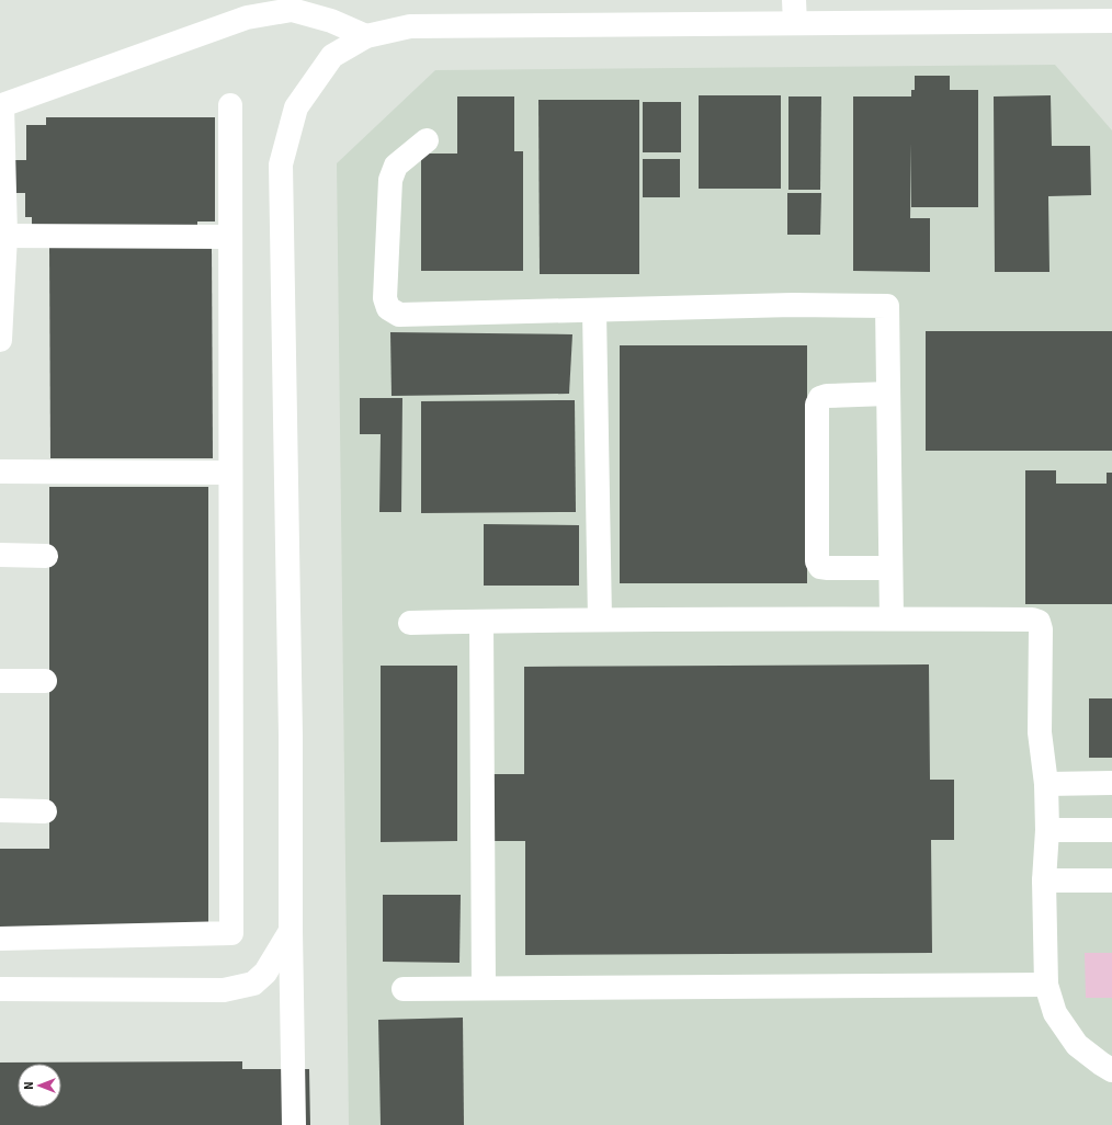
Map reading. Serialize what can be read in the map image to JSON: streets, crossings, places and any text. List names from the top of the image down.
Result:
{
  "north": "left"
}
